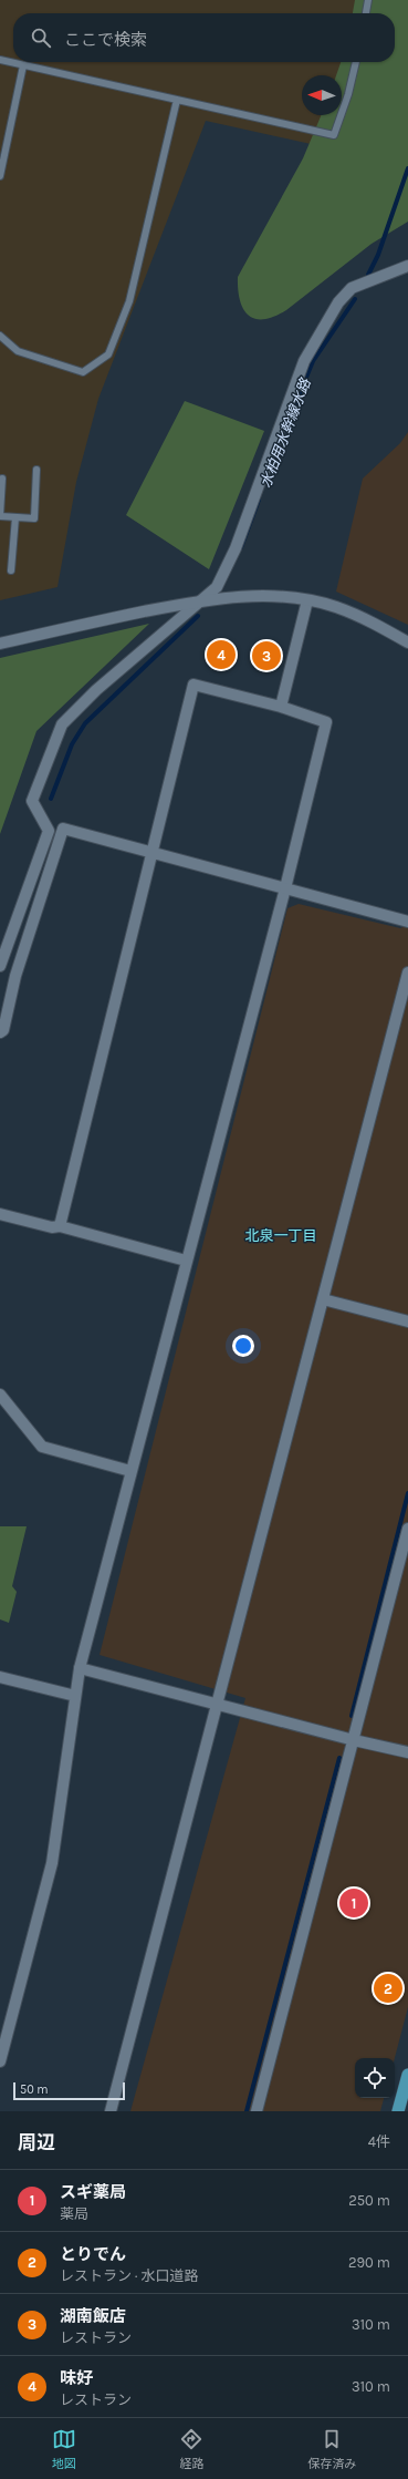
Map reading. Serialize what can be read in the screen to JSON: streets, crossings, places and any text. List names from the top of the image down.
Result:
{
  "districts": ["北泉一丁目"],
  "water": ["水柏用水幹線水路"],
  "scale_bar": "50 m",
  "north": "left",
  "page": {
    "search": "ここで検索",
    "pins": [
      "4",
      "3",
      "1",
      "2"
    ],
    "scale": "50 m",
    "heading": ["周辺", "4件"],
    "list": [
      {
        "mark": "1",
        "name": "スギ薬局",
        "note": "薬局",
        "value": "250 m"
      },
      {
        "mark": "2",
        "name": "とりでん",
        "note": "レストラン · 水口道路",
        "value": "290 m"
      },
      {
        "mark": "3",
        "name": "湖南飯店",
        "note": "レストラン",
        "value": "310 m"
      },
      {
        "mark": "4",
        "name": "味好",
        "note": "レストラン",
        "value": "310 m"
      }
    ],
    "nav": ["地図", "経路", "保存済み"]
  }
}
